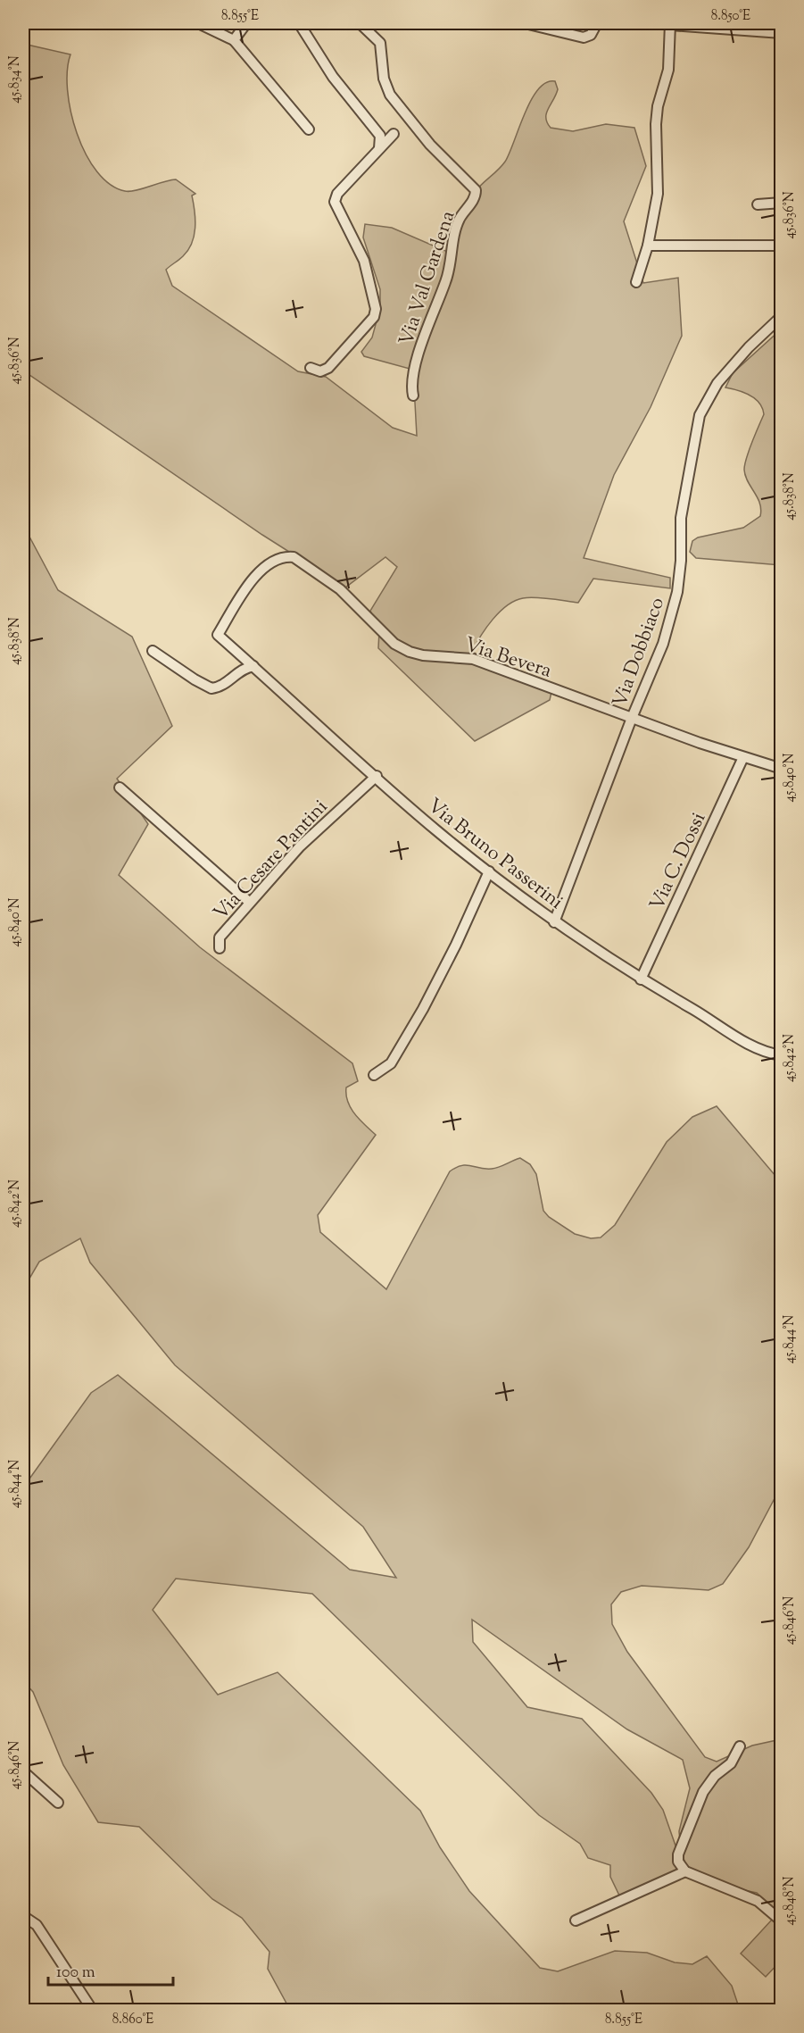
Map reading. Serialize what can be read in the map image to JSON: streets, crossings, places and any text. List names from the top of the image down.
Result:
{
  "streets": {
    "street": [
      "Via Val Gardena",
      "Via Dobbiaco",
      "Via Bevera",
      "Via Bruno Passerini",
      "Via Cesare Pantini",
      "Via C. Dossi"
    ]
  },
  "crossings": [
    ["Via Dobbiaco", "Via Bevera"],
    ["Via Dobbiaco", "Via Bruno Passerini"],
    ["Via Bevera", "Via Bruno Passerini"],
    ["Via Bruno Passerini", "Via Cesare Pantini"],
    ["Via Bruno Passerini", "Via C. Dossi"]
  ],
  "scale_bar": "100 m",
  "coordinates": [
    "8.855°E",
    "8.850°E",
    "45.834°N",
    "45.836°N",
    "45.838°N",
    "45.840°N",
    "45.842°N",
    "45.844°N",
    "45.846°N",
    "45.848°N",
    "8.860°E"
  ]
}
